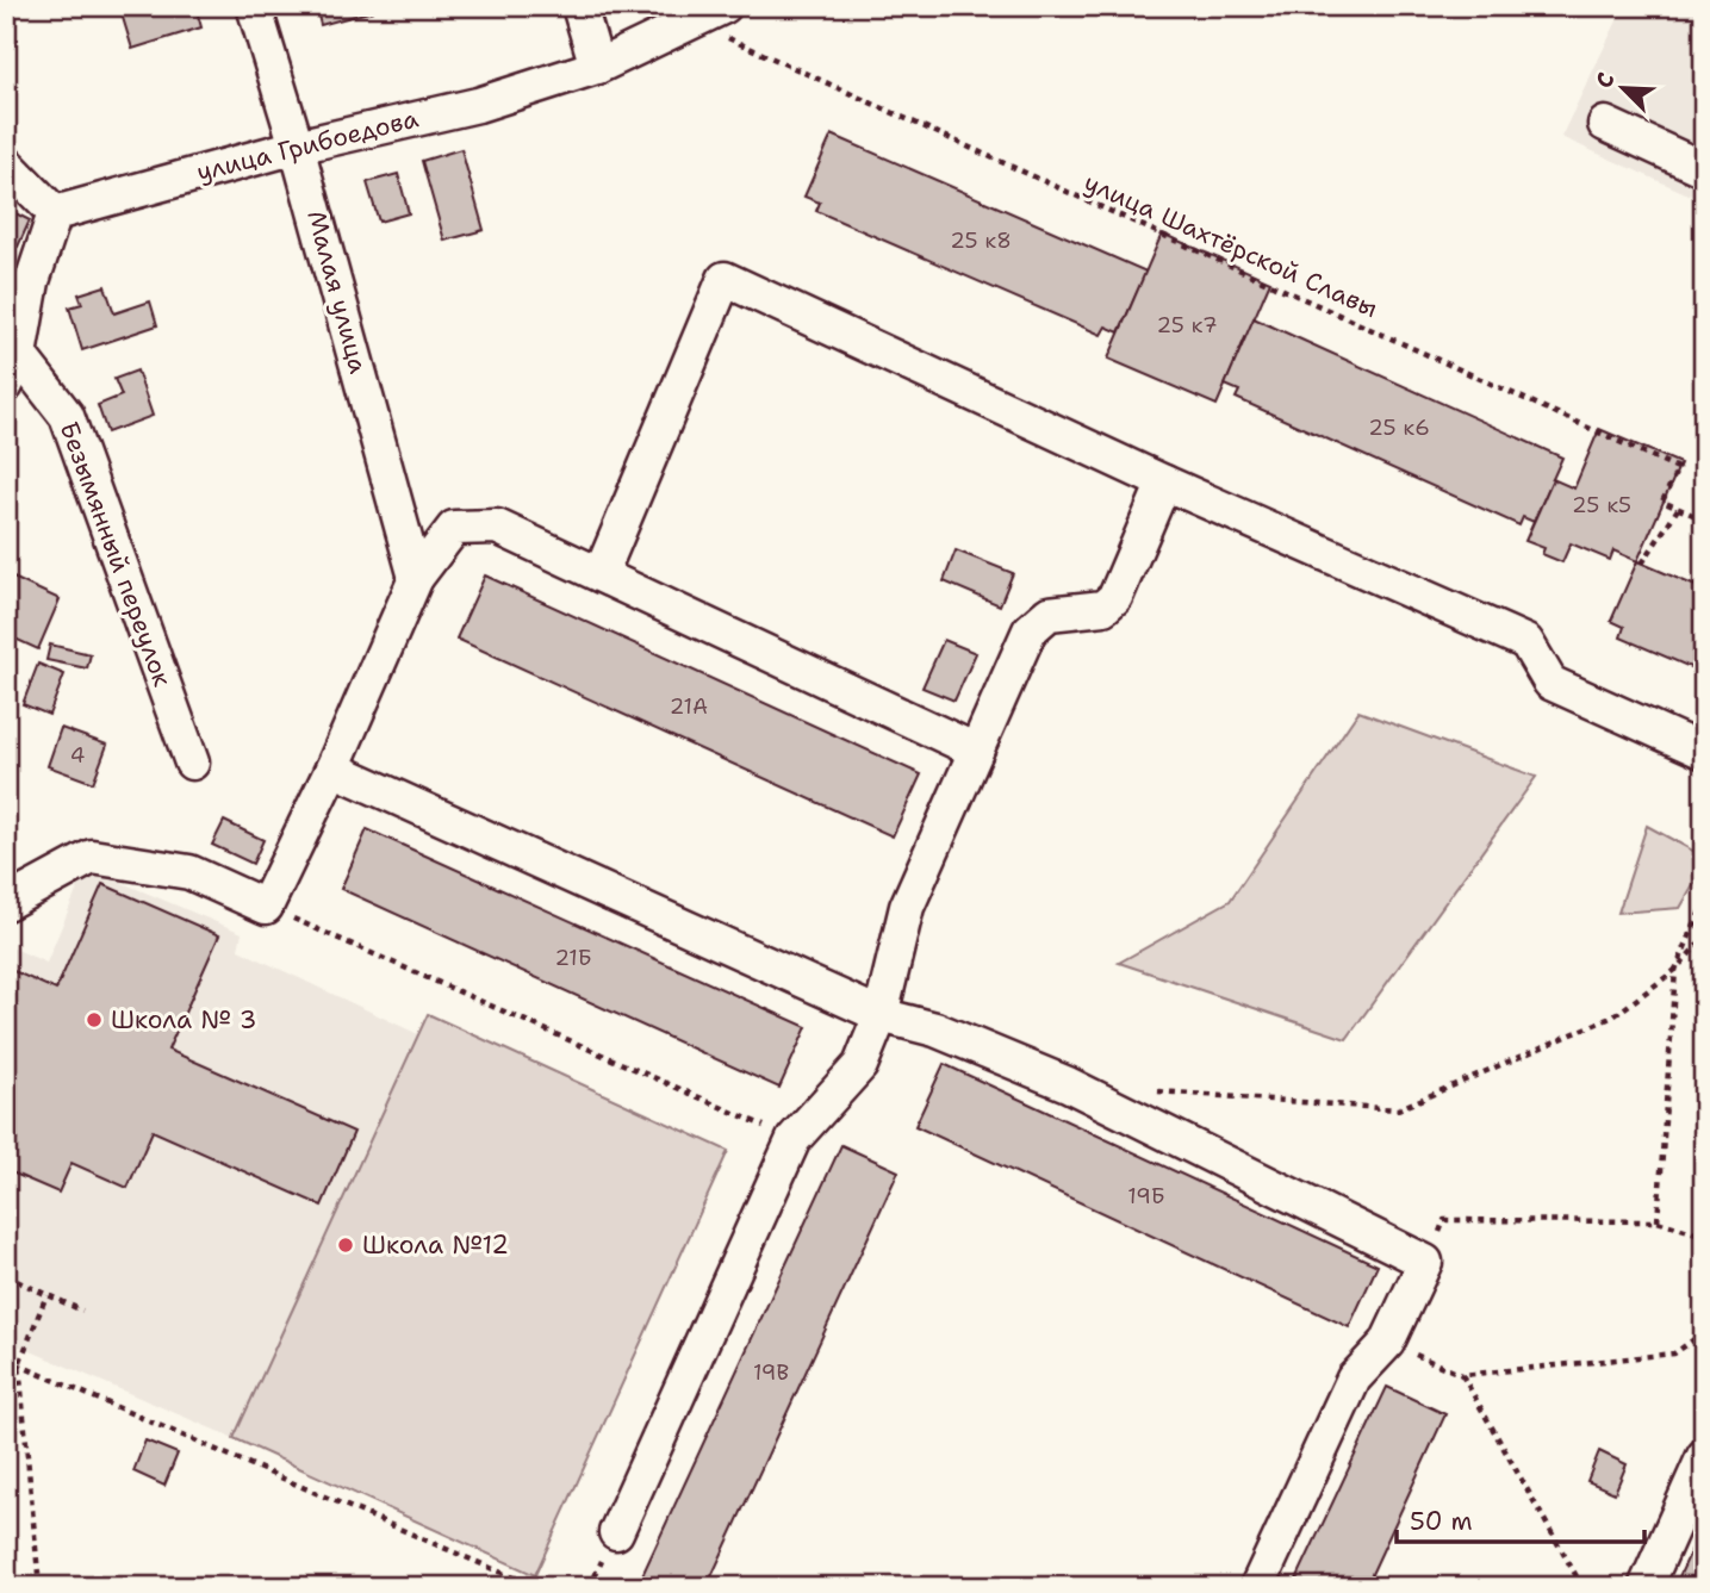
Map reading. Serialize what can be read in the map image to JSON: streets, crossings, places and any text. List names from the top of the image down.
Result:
{
  "streets": {
    "street": ["улица Грибоедова", "Малая улица", "Безымянный переулок"],
    "path": ["улица Шахтёрской Славы"]
  },
  "crossings": [
    ["улица Грибоедова", "улица Шахтёрской Славы"],
    ["улица Грибоедова", "Малая улица"]
  ],
  "places": ["Школа № 3", "Школа №12"],
  "house_numbers": [
    "25 к8",
    "25 к7",
    "25 к6",
    "25 к5",
    "21А",
    "4",
    "21Б",
    "19Б",
    "19В"
  ],
  "scale_bar": "50 m",
  "north": "top left"
}
